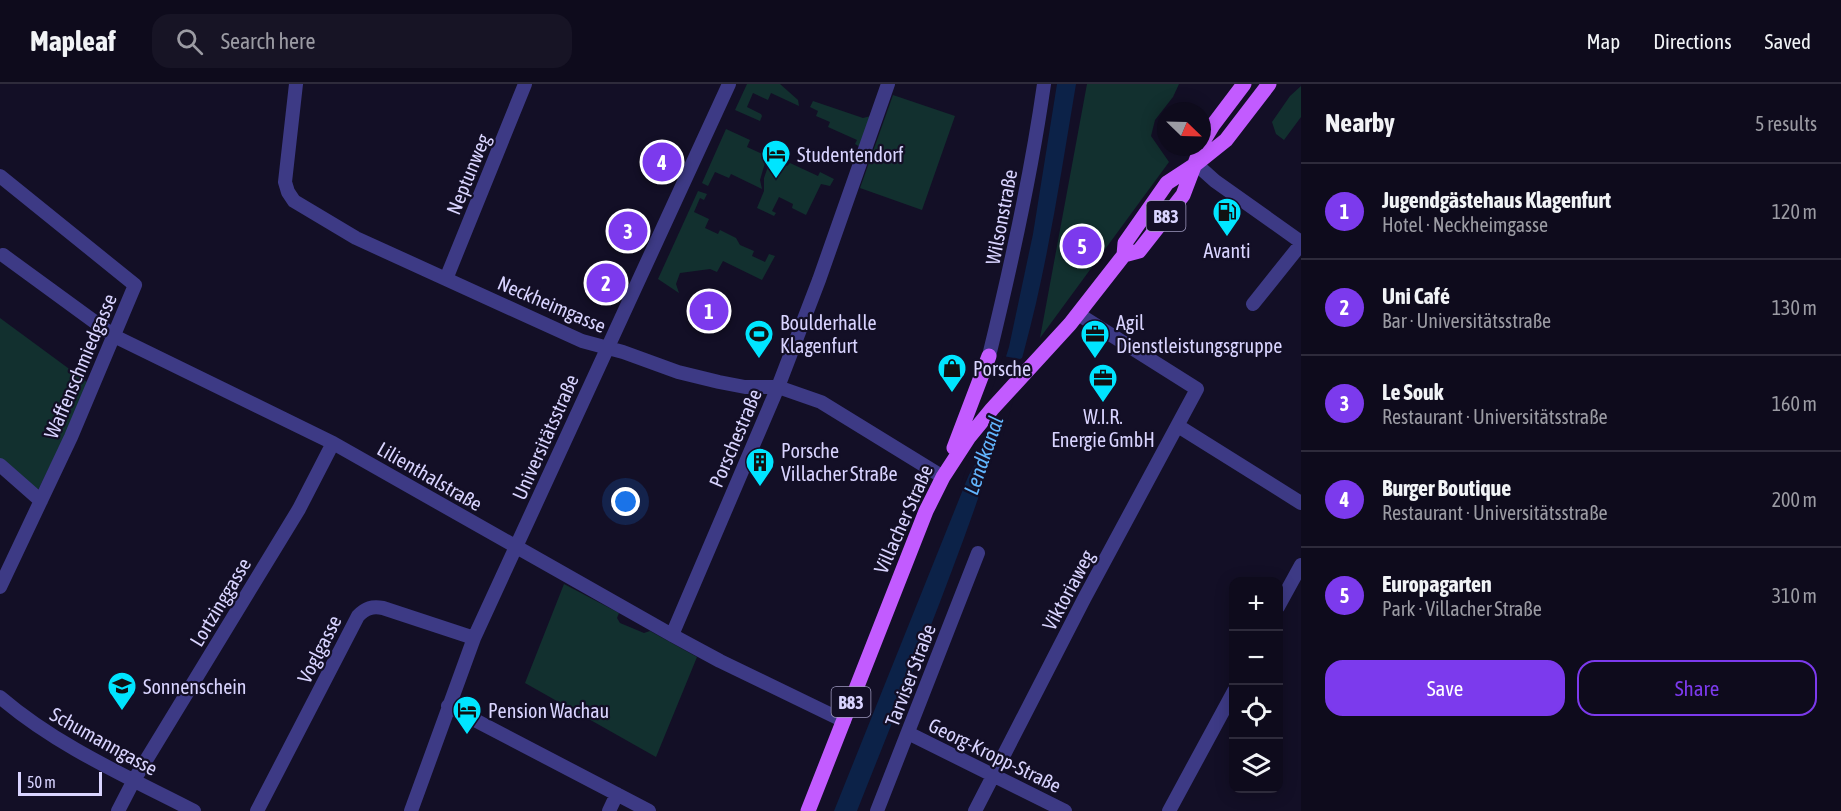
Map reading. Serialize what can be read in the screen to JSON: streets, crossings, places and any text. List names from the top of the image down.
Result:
{
  "streets": {
    "main road": ["B83", "Villacher Straße"],
    "street": [
      "Neptunweg",
      "Wilsonstraße",
      "Neckheimgasse",
      "Waffenschmiedgasse",
      "Universitätsstraße",
      "Porschestraße",
      "Lilienthalstraße",
      "Viktoriaweg",
      "Lortzinggasse",
      "Voglgasse",
      "Tarviser Straße",
      "Schumanngasse",
      "Georg-Kropp-Straße"
    ]
  },
  "crossings": [
    ["Neptunweg", "Neckheimgasse"],
    ["Neckheimgasse", "Universitätsstraße"],
    ["Neckheimgasse", "Porschestraße"],
    ["Neckheimgasse", "Villacher Straße"],
    ["Waffenschmiedgasse", "Lilienthalstraße"],
    ["Universitätsstraße", "Lilienthalstraße"],
    ["Universitätsstraße", "Voglgasse"],
    ["Porschestraße", "Lilienthalstraße"],
    ["Lilienthalstraße", "Villacher Straße"],
    ["Lilienthalstraße", "Lortzinggasse"],
    ["Villacher Straße", "Viktoriaweg"],
    ["Viktoriaweg", "Georg-Kropp-Straße"],
    ["Lortzinggasse", "Schumanngasse"],
    ["Tarviser Straße", "Georg-Kropp-Straße"]
  ],
  "water": ["Lendkanal"],
  "places": {
    "hotel": ["Studentendorf", "Pension Wachau"],
    "fuel station": ["Avanti"],
    "sports": ["Boulderhalle Klagenfurt"],
    "office": ["Agil Dienstleistungsgruppe", "W.I.R. Energie GmbH"],
    "shop": ["Porsche"],
    "building": ["Porsche Villacher Straße"],
    "school or university": ["Sonnenschein"]
  },
  "scale_bar": "50 m",
  "north": "bottom right",
  "page": {
    "header": "Mapleaf",
    "search": "Search here",
    "nav": ["Map", "Directions", "Saved"],
    "heading": ["Nearby", "5 results"],
    "pins": [
      "4",
      "3",
      "5",
      "2",
      "1"
    ],
    "list": [
      {
        "mark": "1",
        "name": "Jugendgästehaus Klagenfurt",
        "note": "Hotel · Neckheimgasse",
        "value": "120 m"
      },
      {
        "mark": "2",
        "name": "Uni Café",
        "note": "Bar · Universitätsstraße",
        "value": "130 m"
      },
      {
        "mark": "3",
        "name": "Le Souk",
        "note": "Restaurant · Universitätsstraße",
        "value": "160 m"
      },
      {
        "mark": "4",
        "name": "Burger Boutique",
        "note": "Restaurant · Universitätsstraße",
        "value": "200 m"
      },
      {
        "mark": "5",
        "name": "Europagarten",
        "note": "Park · Villacher Straße",
        "value": "310 m"
      }
    ],
    "map_buttons": ["+", "−"],
    "buttons": ["Save", "Share"],
    "scale": "50 m"
  }
}
